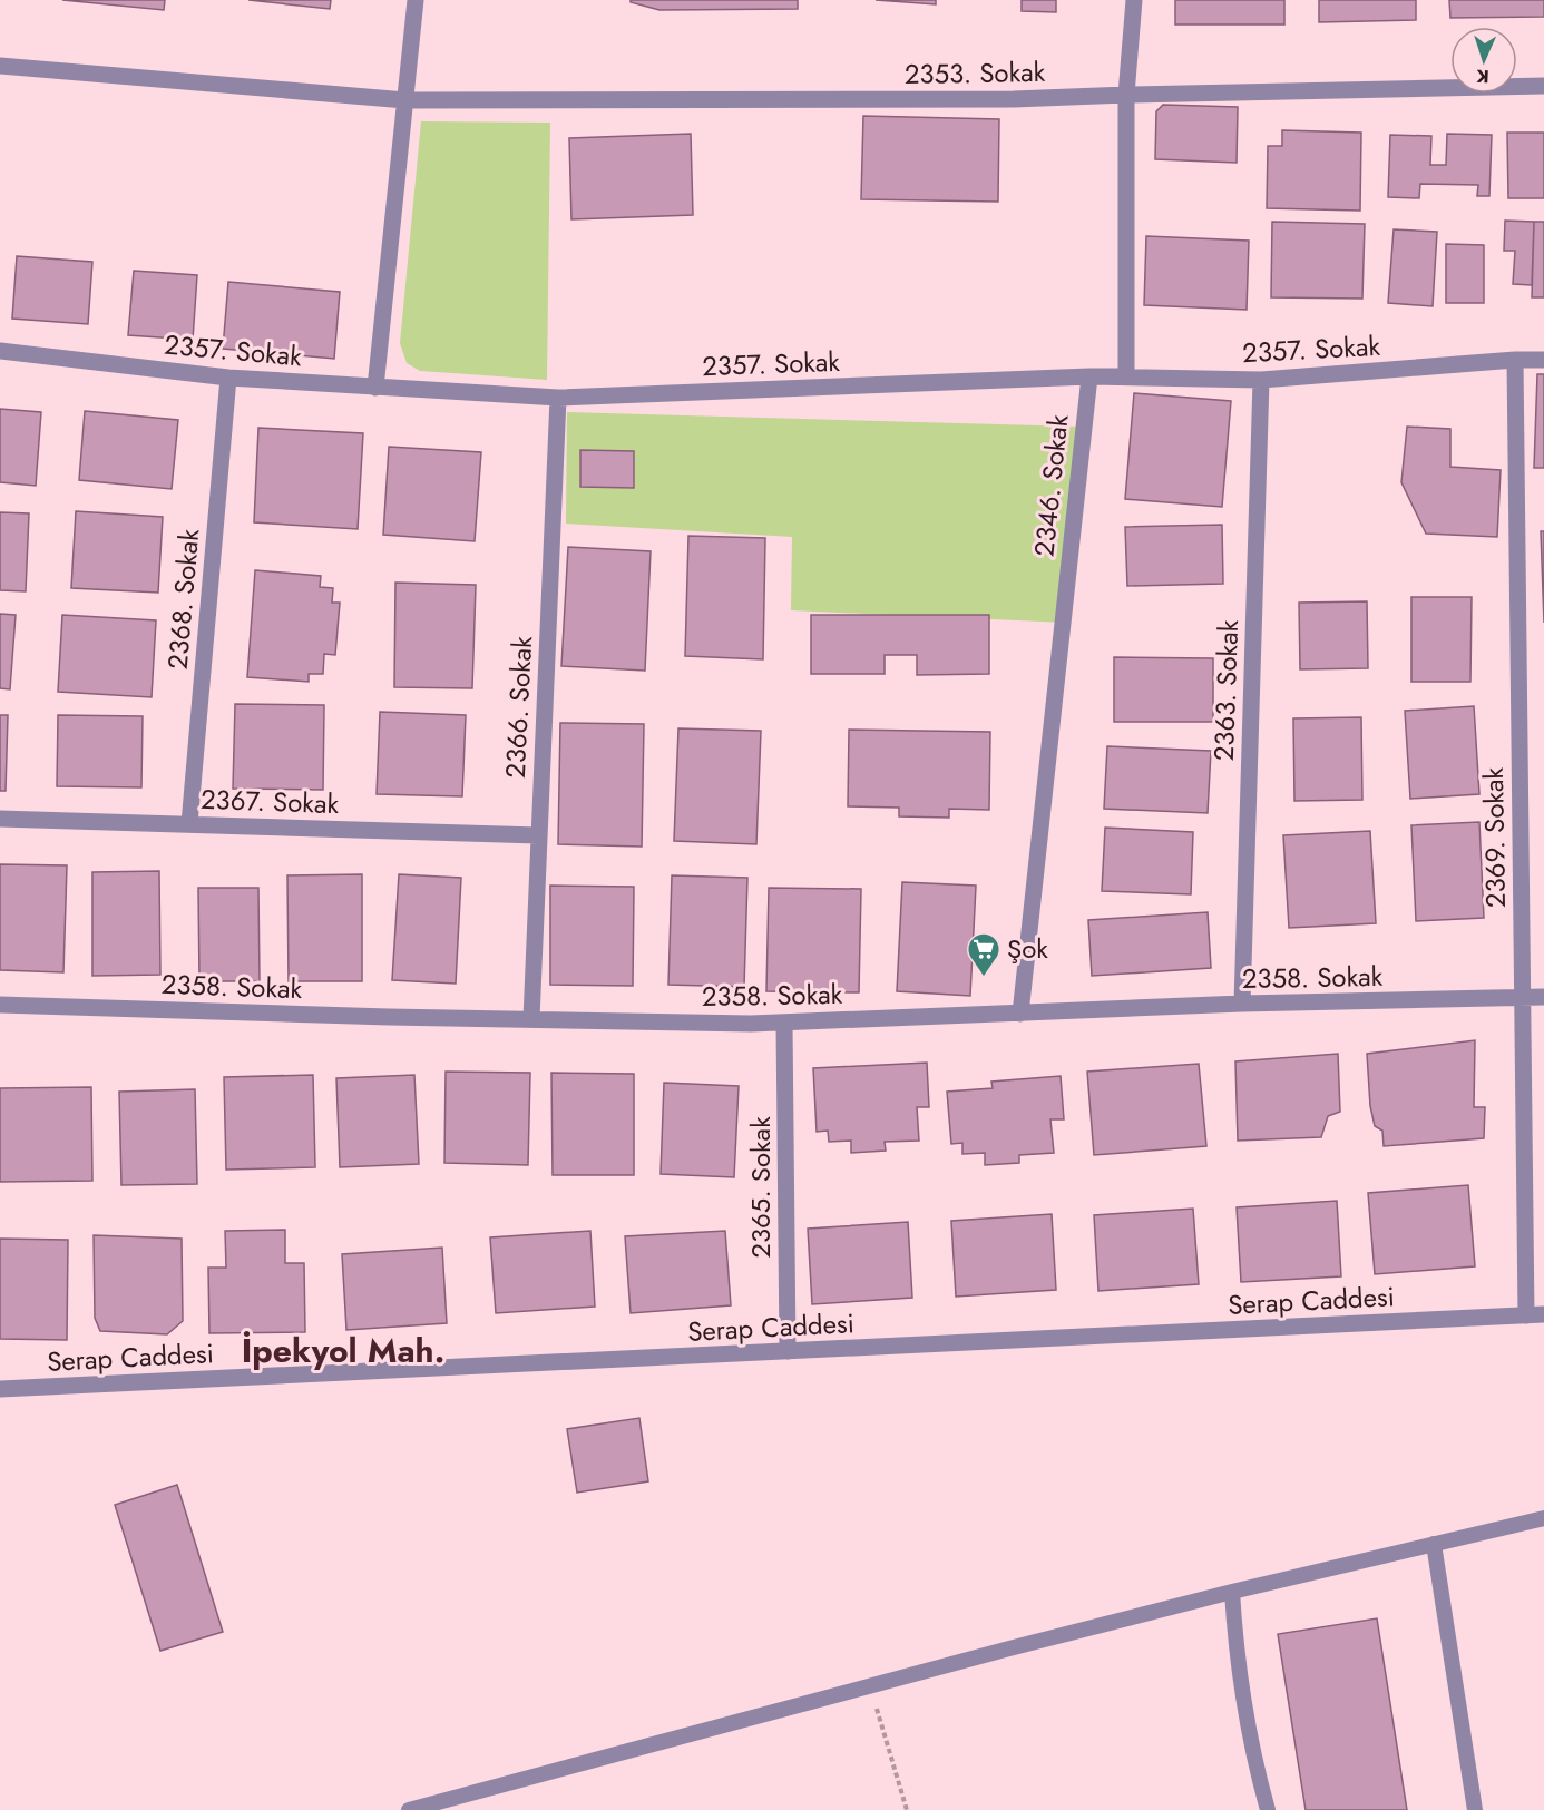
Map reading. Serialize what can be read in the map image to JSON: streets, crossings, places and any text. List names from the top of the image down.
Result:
{
  "streets": {
    "street": [
      "2353. Sokak",
      "2357. Sokak",
      "2346. Sokak",
      "2368. Sokak",
      "2363. Sokak",
      "2366. Sokak",
      "2367. Sokak",
      "2369. Sokak",
      "2358. Sokak",
      "2365. Sokak",
      "Serap Caddesi"
    ]
  },
  "crossings": [
    ["2357. Sokak", "2346. Sokak"],
    ["2357. Sokak", "2368. Sokak"],
    ["2357. Sokak", "2363. Sokak"],
    ["2357. Sokak", "2366. Sokak"],
    ["2357. Sokak", "2369. Sokak"],
    ["2346. Sokak", "2358. Sokak"],
    ["2368. Sokak", "2367. Sokak"],
    ["2363. Sokak", "2358. Sokak"],
    ["2366. Sokak", "2367. Sokak"],
    ["2366. Sokak", "2358. Sokak"],
    ["2369. Sokak", "2358. Sokak"],
    ["2369. Sokak", "Serap Caddesi"],
    ["2358. Sokak", "2365. Sokak"],
    ["2365. Sokak", "Serap Caddesi"]
  ],
  "districts": ["İpekyol Mah."],
  "places": {
    "supermarket": ["Şok"]
  },
  "north": "bottom"
}
